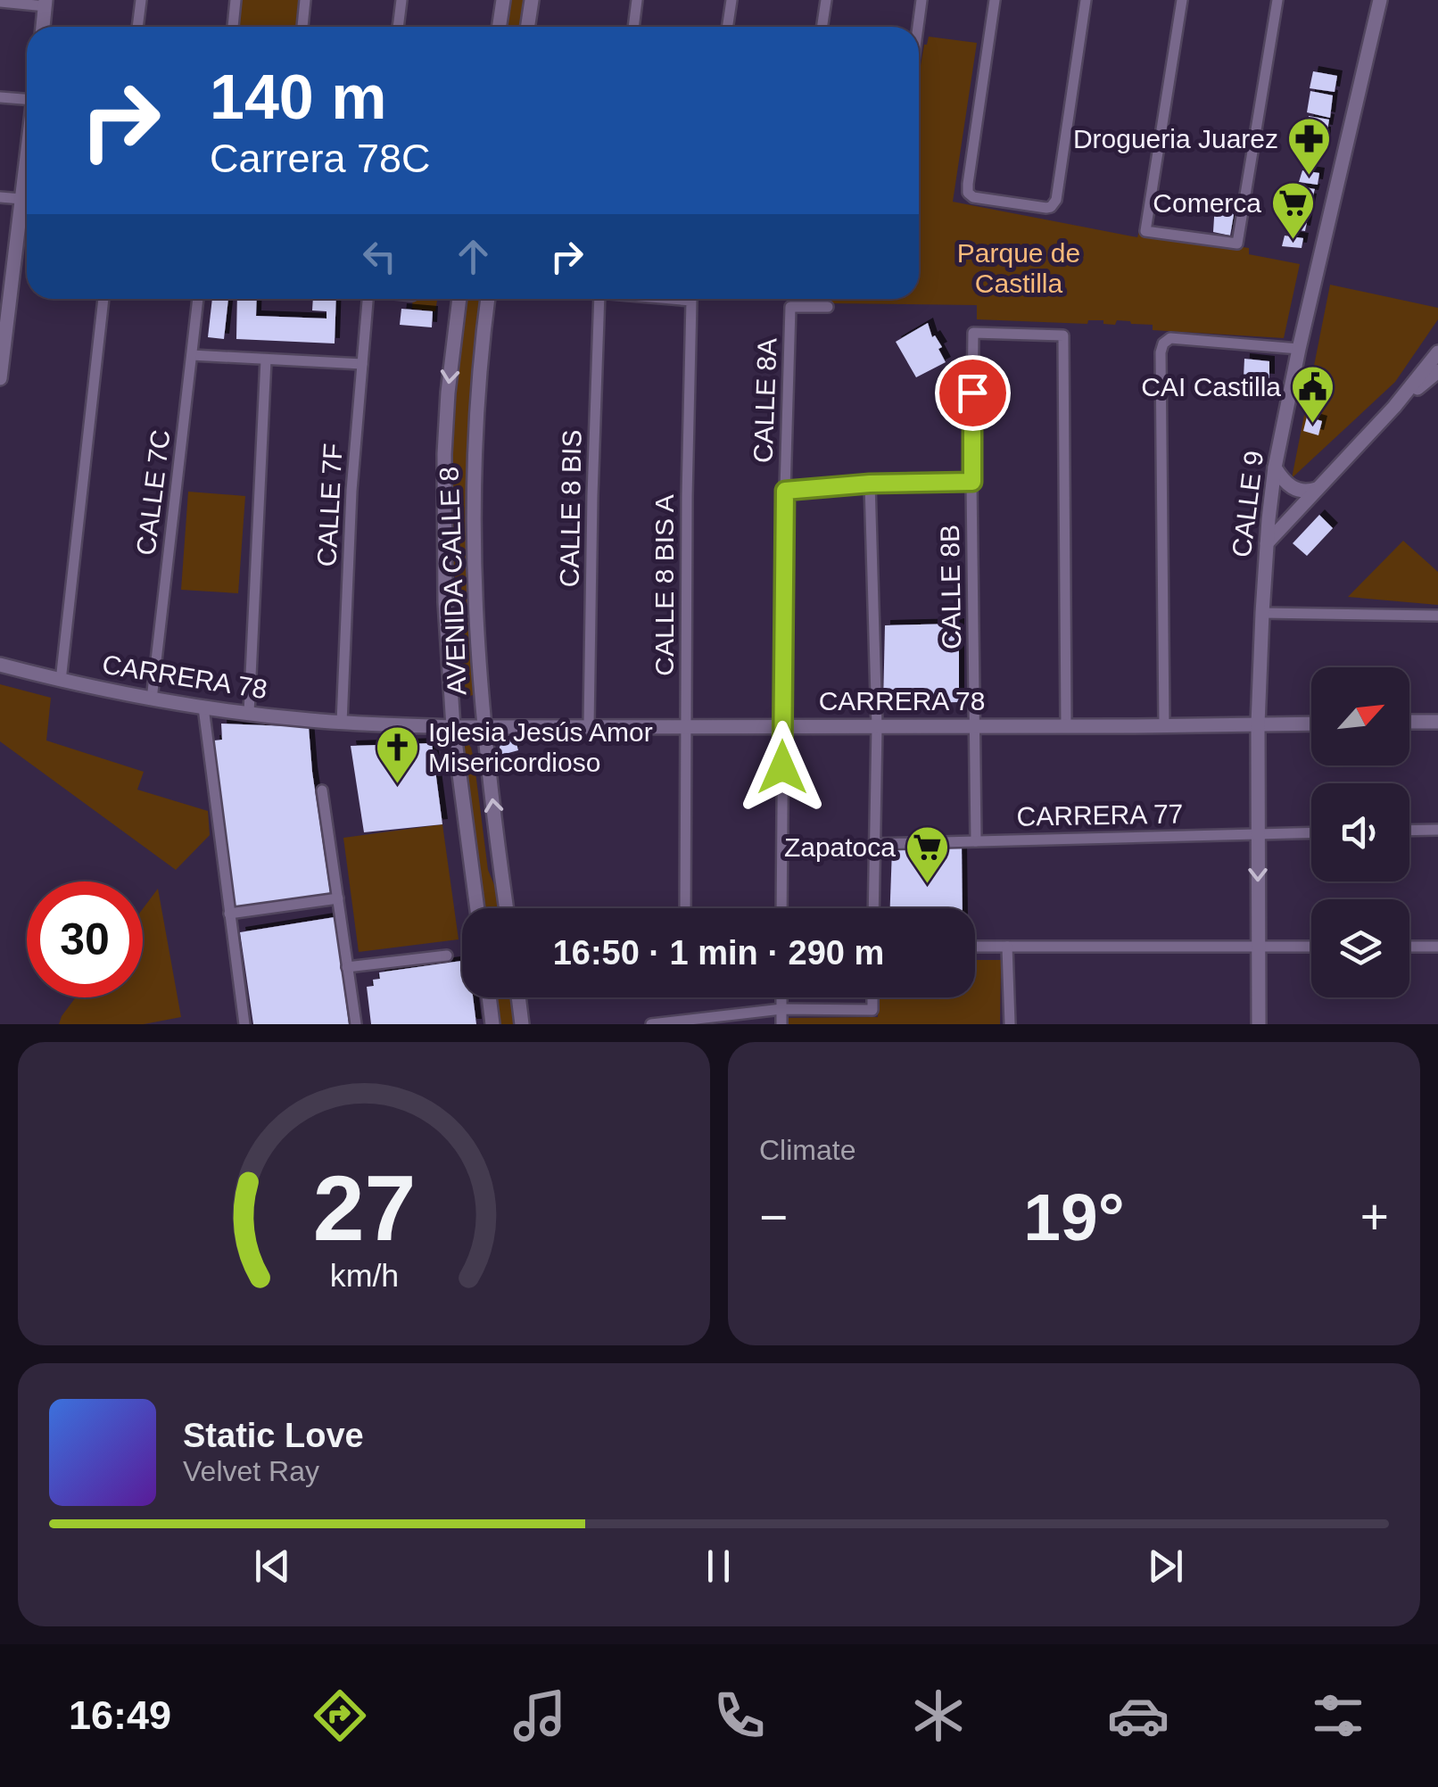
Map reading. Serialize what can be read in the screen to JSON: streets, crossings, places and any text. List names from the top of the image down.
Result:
{
  "streets": {
    "street": [
      "CALLE 8A",
      "CALLE 7C",
      "CALLE 9",
      "CALLE 7F",
      "CALLE 8 BIS",
      "AVENIDA CALLE 8",
      "CALLE 8 BIS A",
      "CALLE 8B",
      "CARRERA 78",
      "CARRERA 77"
    ]
  },
  "crossings": [
    ["CALLE 8A", "CARRERA 78"],
    ["CALLE 7C", "CARRERA 78"],
    ["CALLE 9", "CARRERA 78"],
    ["CALLE 9", "CARRERA 77"],
    ["CALLE 7F", "CARRERA 78"],
    ["CALLE 8 BIS", "CALLE 8 BIS A"],
    ["CALLE 8 BIS", "CARRERA 78"],
    ["AVENIDA CALLE 8", "CARRERA 78"],
    ["CALLE 8 BIS A", "CARRERA 78"],
    ["CALLE 8B", "CARRERA 78"],
    ["CALLE 8B", "CARRERA 77"]
  ],
  "parks": ["Parque de Castilla"],
  "places": {
    "pharmacy": ["Drogueria Juarez"],
    "supermarket": ["Comerca", "Zapatoca"],
    "public building": ["CAI Castilla"],
    "church": ["Iglesia Jesús Amor Misericordioso"]
  },
  "north": "top right",
  "page": {
    "turn": ["140 m", "Carrera 78C"],
    "limit": "30",
    "trip": "16:50 · 1 min · 290 m",
    "tile": "Climate",
    "heat": ["−", "19°", "+"],
    "song": ["Static Love", "Velvet Ray"],
    "tabs": "16:49",
    "gauge": ["27", "km/h"]
  }
}
